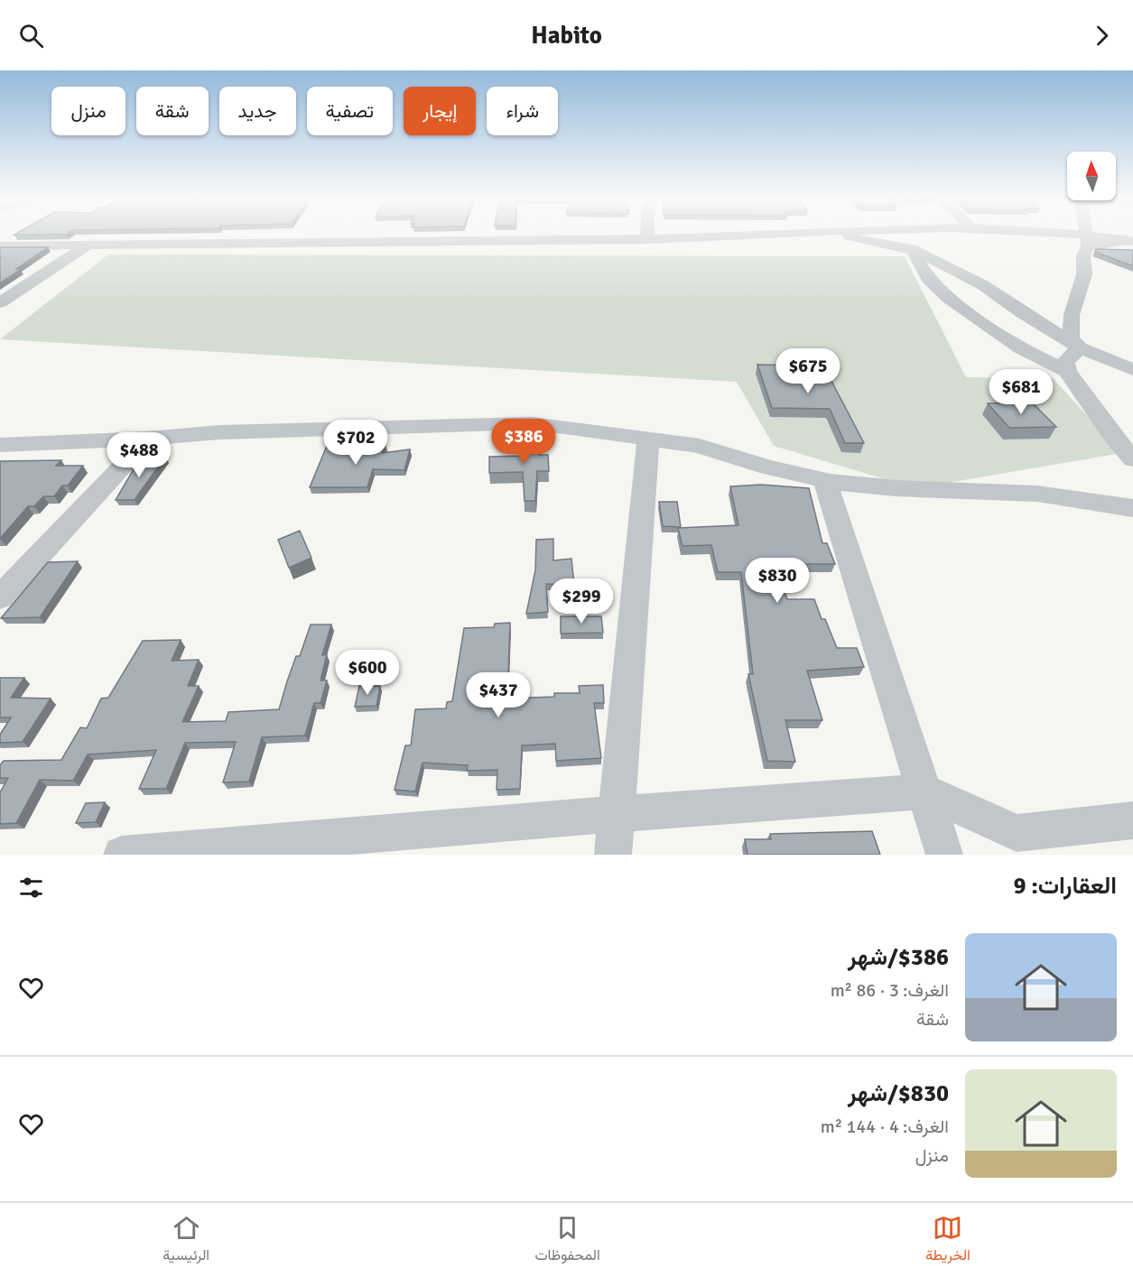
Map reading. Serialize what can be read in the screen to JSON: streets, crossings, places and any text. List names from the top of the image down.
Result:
{
  "north": "top",
  "page": {
    "header": "Habito",
    "chip": [
      "شراء",
      "إيجار",
      "تصفية",
      "جديد",
      "شقة",
      "منزل"
    ],
    "price": [
      "$675",
      "$681",
      "$386",
      "$702",
      "$488",
      "$830",
      "$299",
      "$600",
      "$437"
    ],
    "heading": "العقارات: 9",
    "list": [
      {
        "name": "$386/شهر",
        "note": "الغرف: 3 · 86 m² · شقة"
      },
      {
        "name": "$830/شهر",
        "note": "الغرف: 4 · 144 m² · منزل"
      }
    ],
    "tabs": ["الخريطة", "المحفوظات", "الرئيسية"]
  }
}
